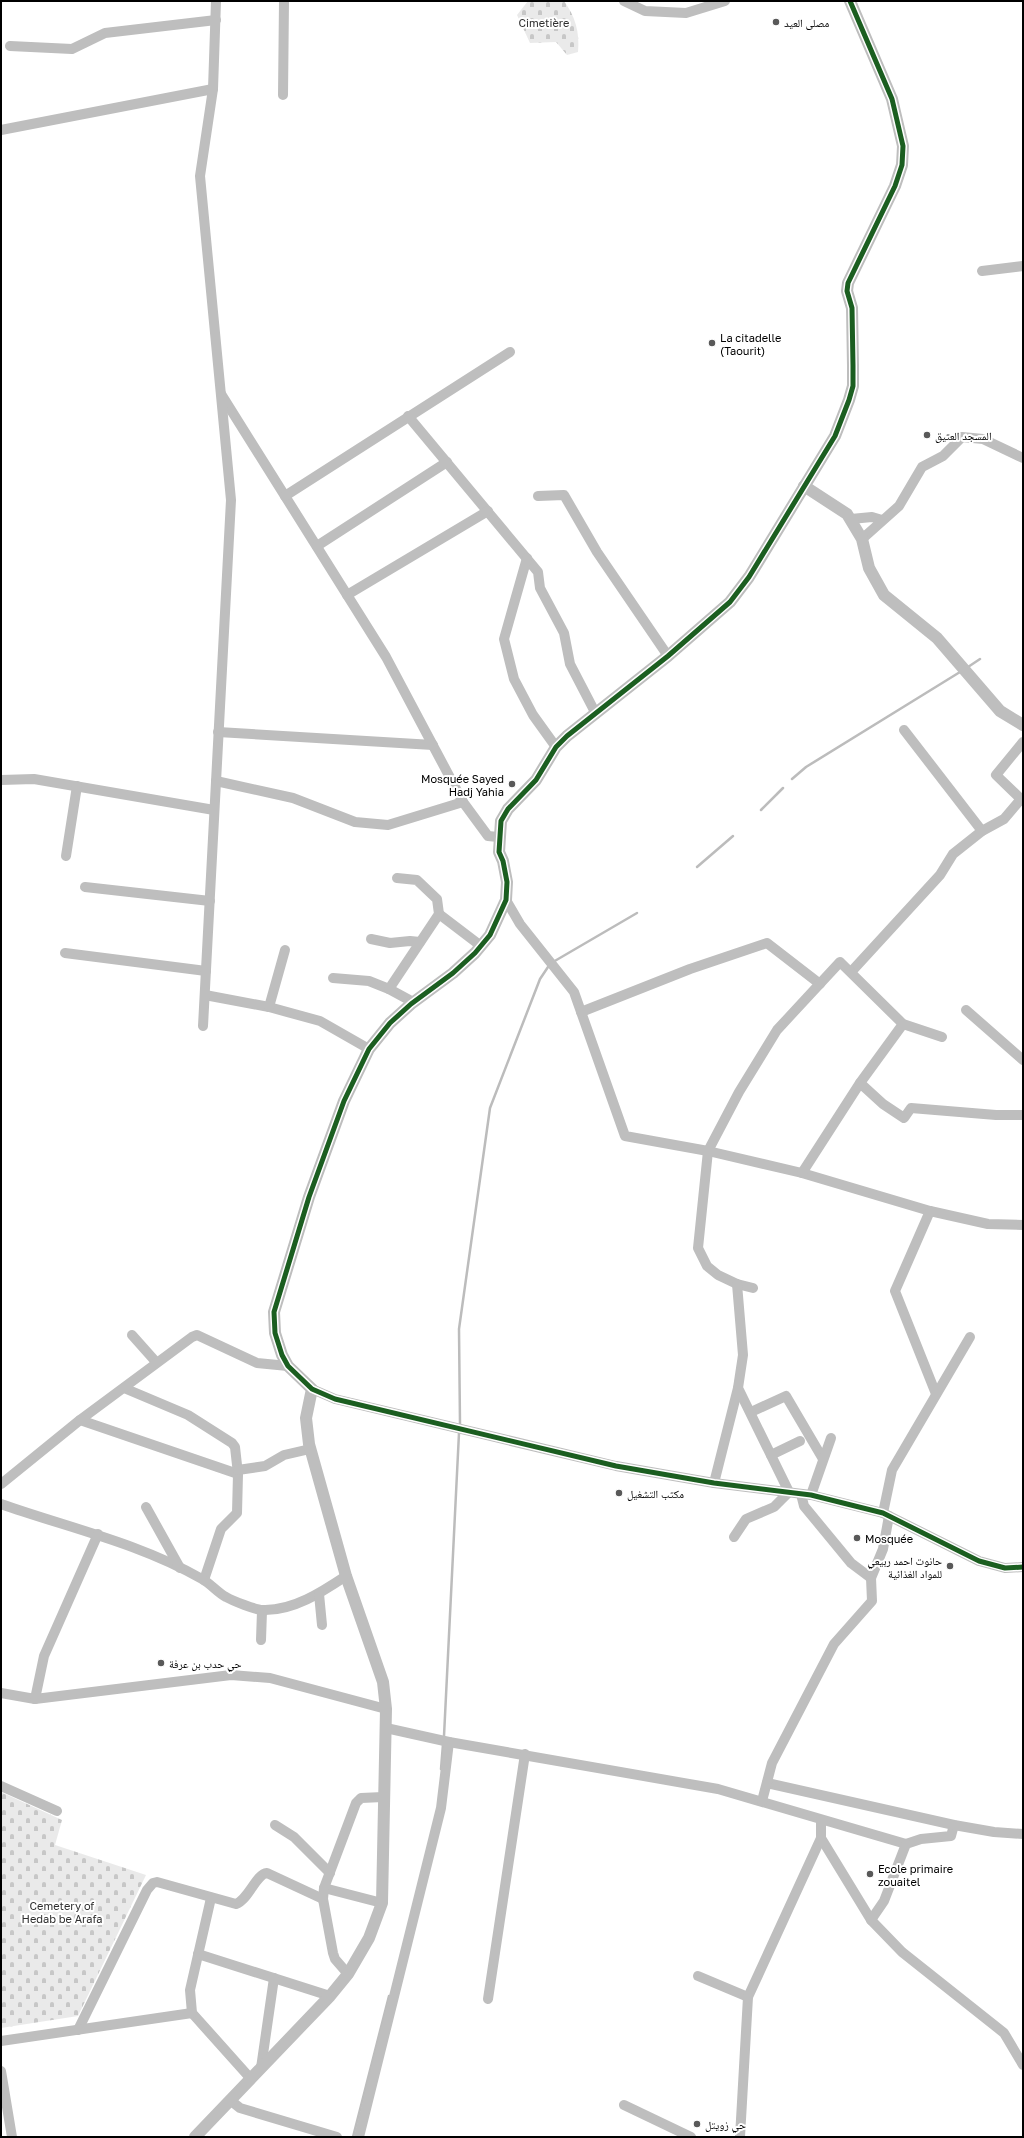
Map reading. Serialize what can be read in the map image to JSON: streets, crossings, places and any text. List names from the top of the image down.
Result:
{
  "parks": ["Cimetière", "Cemetery of Hedab be Arafa"],
  "places": [
    "مصلى العيد",
    "La citadelle (Taourit)",
    "المسجد العتيق",
    "Mosquée Sayed Hadj Yahia",
    "مكتب التشغيل",
    "Mosquée",
    "حانوت احمد ربيعي للمواد الغذائية",
    "حي حدب بن عرفة",
    "Ecole primaire zouaitel",
    "حي زويتل"
  ]
}
